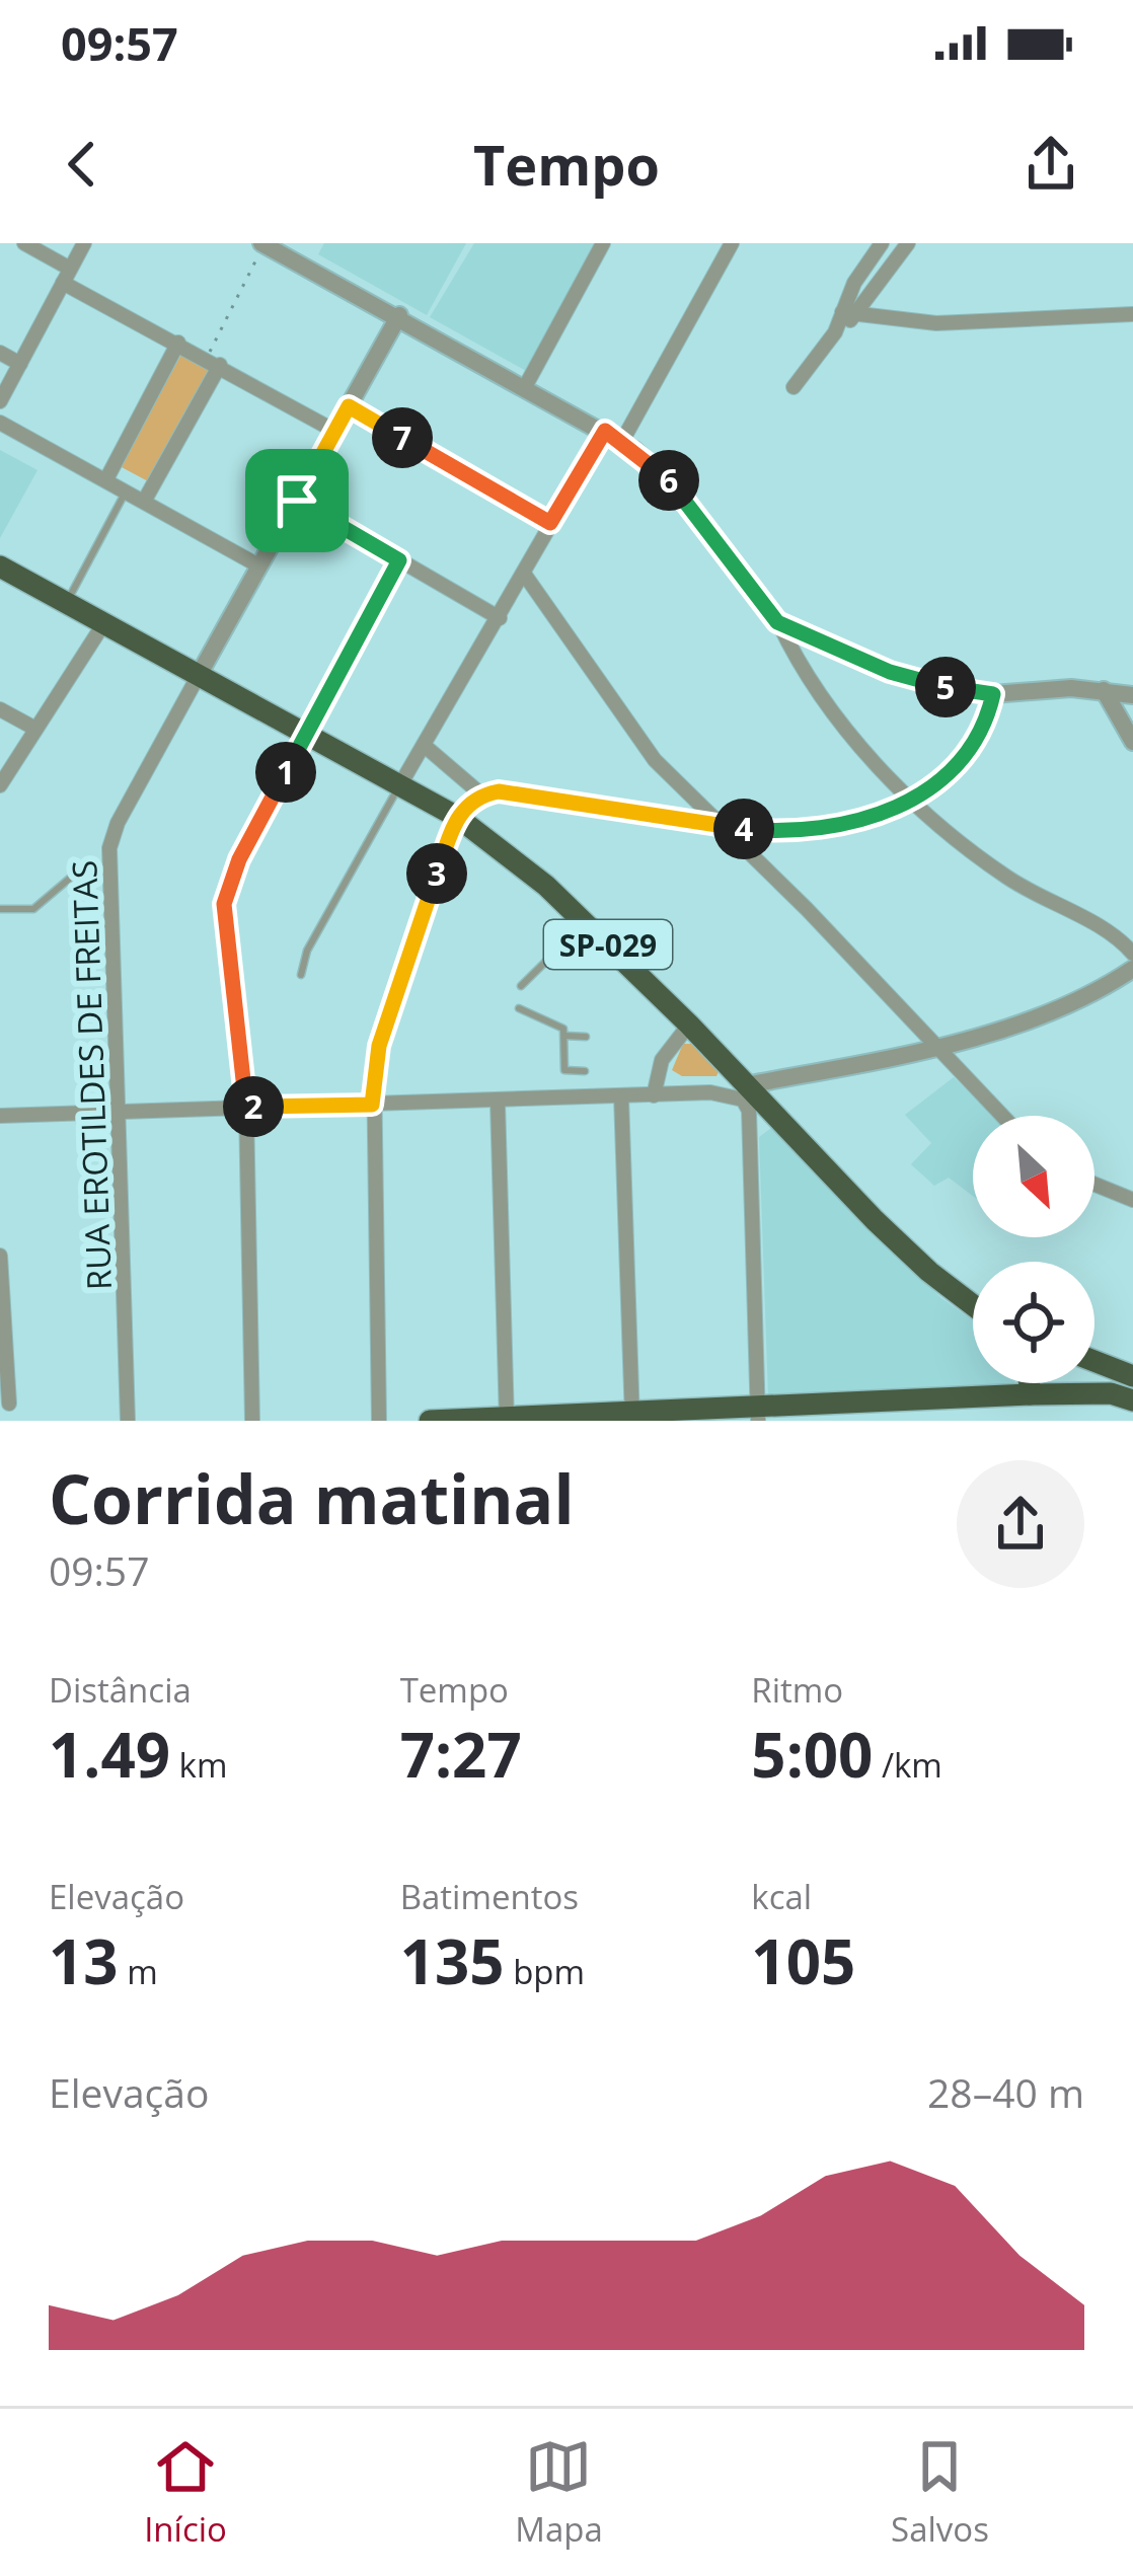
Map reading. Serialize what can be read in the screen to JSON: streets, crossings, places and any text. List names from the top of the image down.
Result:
{
  "streets": {
    "highway": ["SP-029"],
    "street": ["RUA EROTILDES DE FREITAS"]
  },
  "crossings": [
    ["SP-029", "RUA EROTILDES DE FREITAS"]
  ],
  "north": "bottom right",
  "page": {
    "status": "09:57",
    "header": "Tempo",
    "pins": [
      "7",
      "6",
      "5",
      "1",
      "4",
      "3",
      "2"
    ],
    "heading": ["Corrida matinal", "09:57"],
    "stats": [
      ["Distância", "1.49 km"],
      ["Tempo", "7:27"],
      ["Ritmo", "5:00 /km"],
      ["Elevação", "13 m"],
      ["Batimentos", "135 bpm"],
      ["kcal", "105"]
    ],
    "chart": ["Elevação", "28–40 m"],
    "tabs": ["Início", "Mapa", "Salvos"]
  }
}
